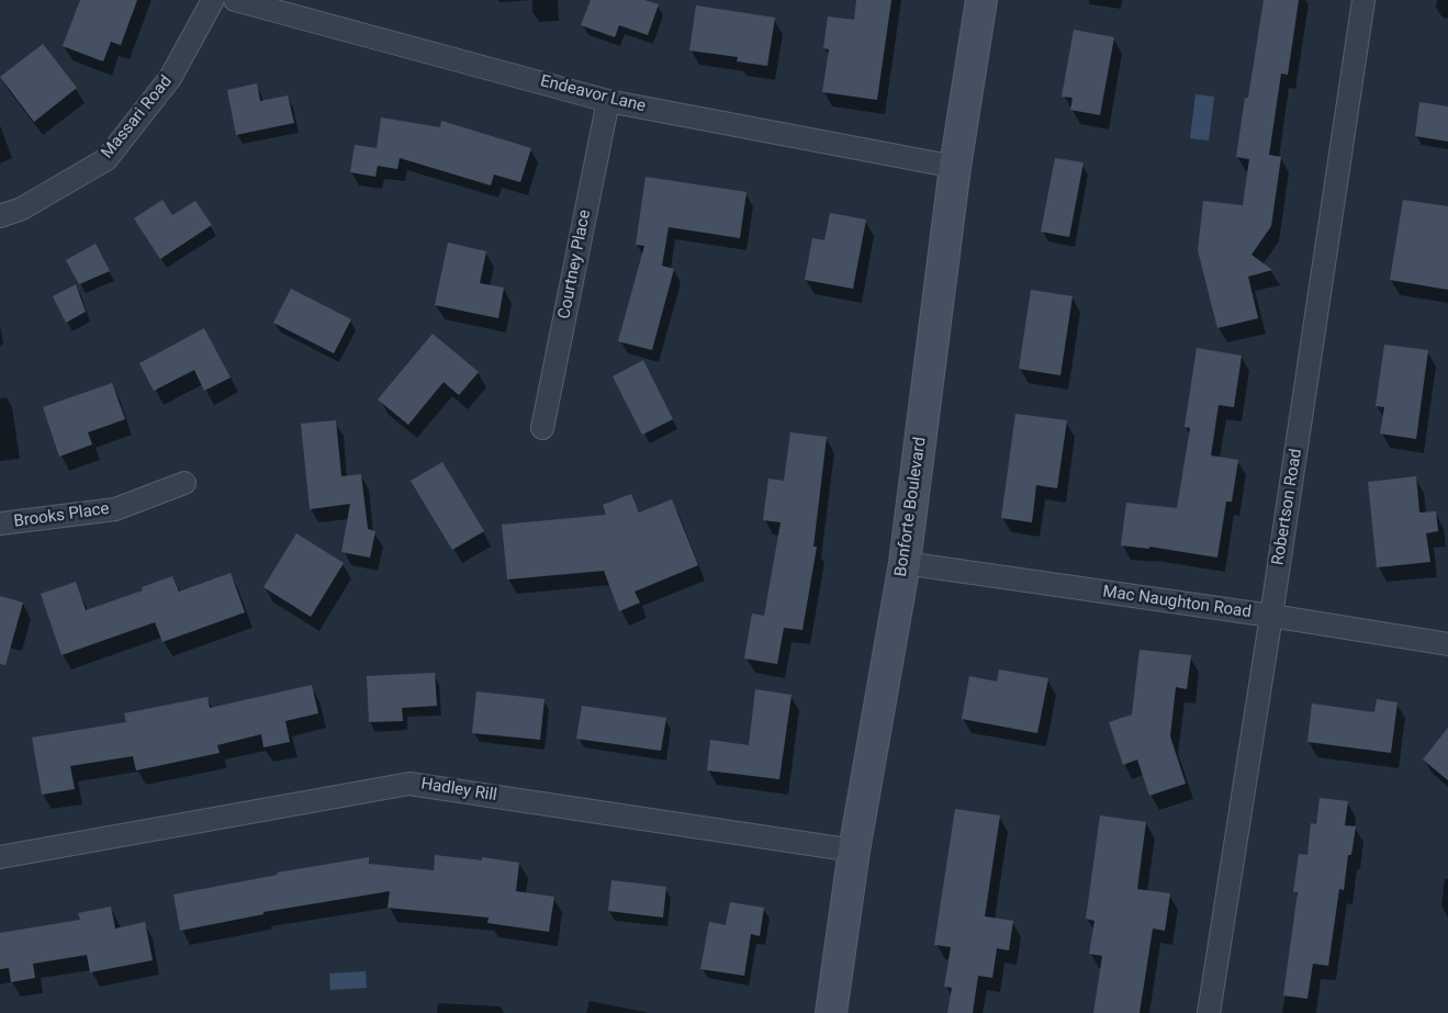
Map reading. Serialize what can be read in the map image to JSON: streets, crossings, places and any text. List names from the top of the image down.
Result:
{
  "streets": {
    "main road": ["Bonforte Boulevard"],
    "street": [
      "Endeavor Lane",
      "Massari Road",
      "Courtney Place",
      "Robertson Road",
      "Brooks Place",
      "Mac Naughton Road",
      "Hadley Rill"
    ]
  },
  "crossings": [
    ["Endeavor Lane", "Courtney Place"],
    ["Endeavor Lane", "Bonforte Boulevard"],
    ["Bonforte Boulevard", "Mac Naughton Road"],
    ["Bonforte Boulevard", "Hadley Rill"],
    ["Robertson Road", "Mac Naughton Road"]
  ]
}
